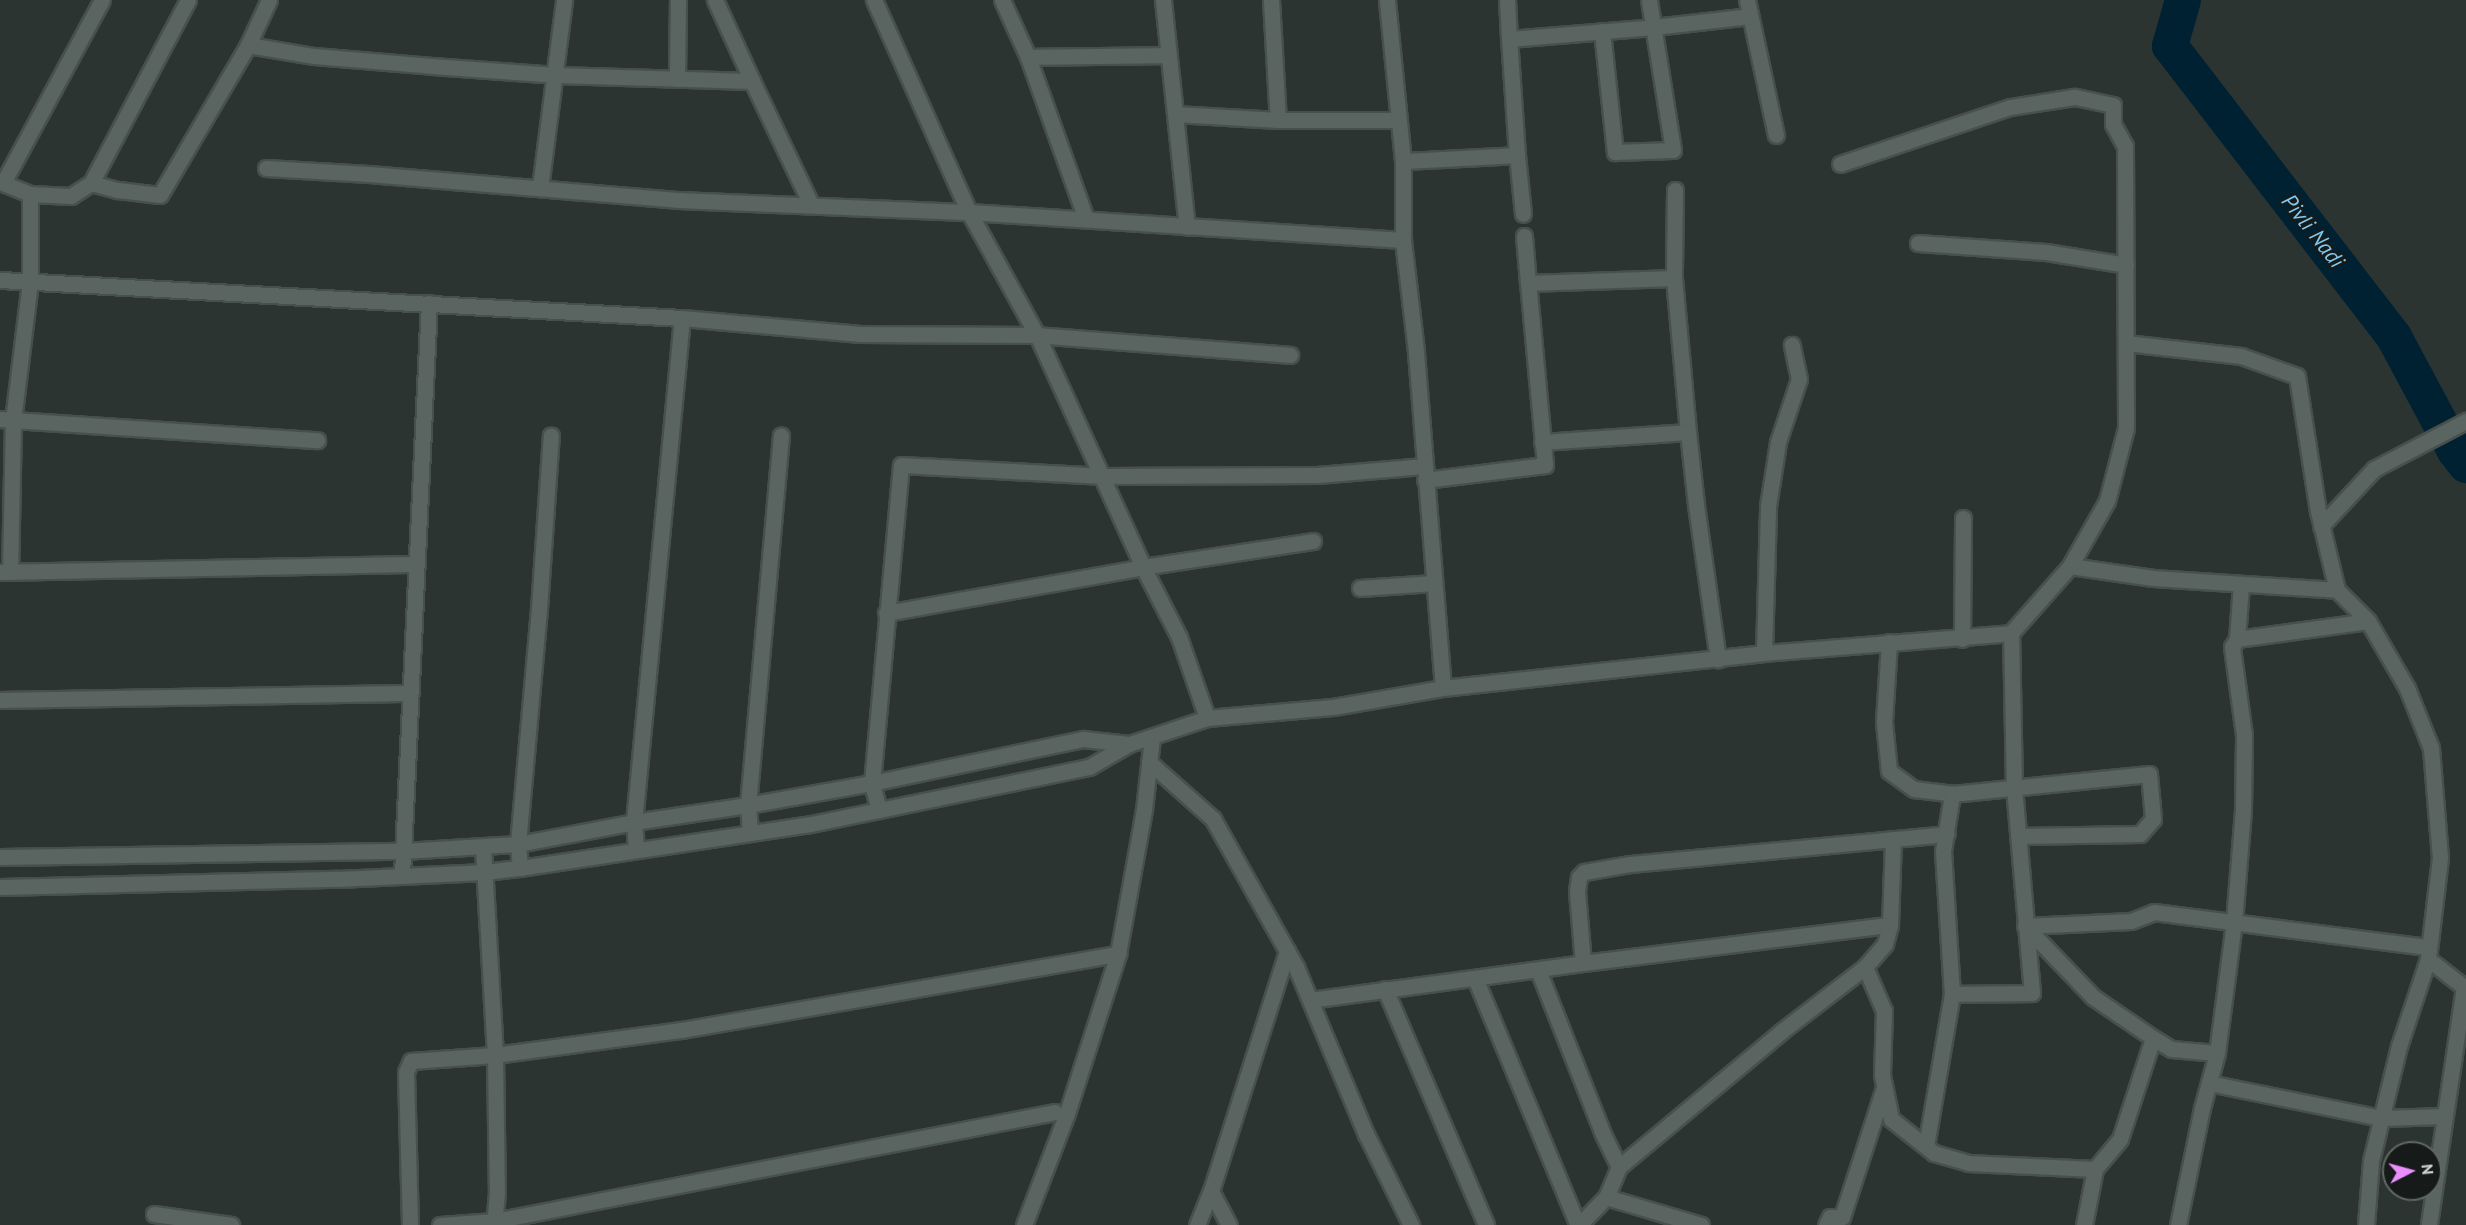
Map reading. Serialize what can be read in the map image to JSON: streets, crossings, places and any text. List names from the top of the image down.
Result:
{
  "water": ["Pivli Nadi"],
  "north": "right"
}
